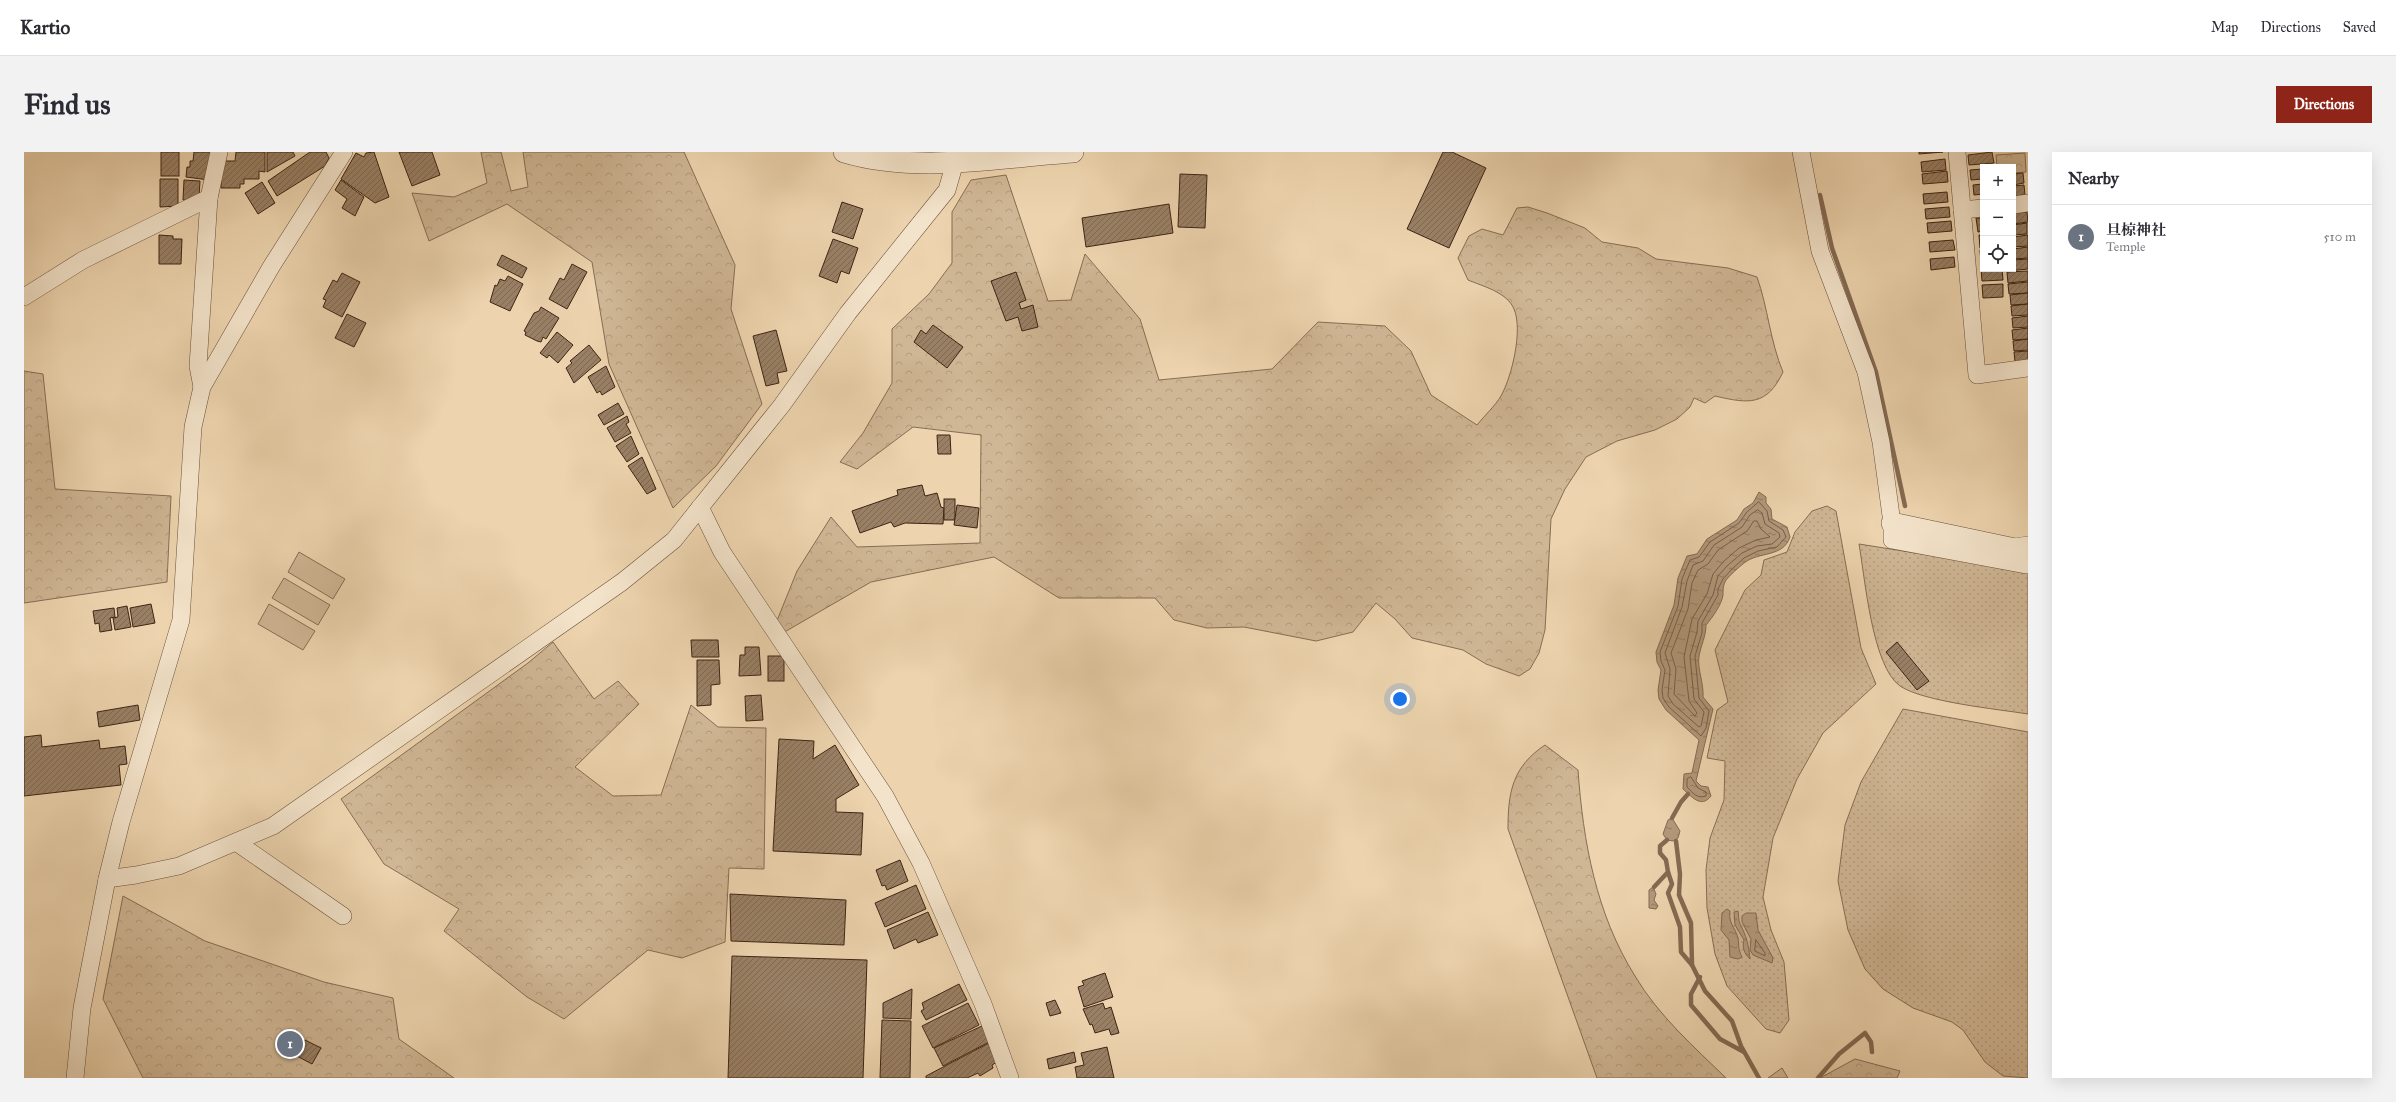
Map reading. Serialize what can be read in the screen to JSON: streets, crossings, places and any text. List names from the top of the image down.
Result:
{
  "page": {
    "header": "Kartio",
    "nav": ["Map", "Directions", "Saved"],
    "buttons": "Directions",
    "title": "Find us",
    "heading": "Nearby",
    "map_buttons": ["+", "−"],
    "list": [
      {
        "mark": "1",
        "name": "旦椋神社",
        "note": "Temple",
        "value": "510 m"
      }
    ],
    "pins": "1"
  }
}
